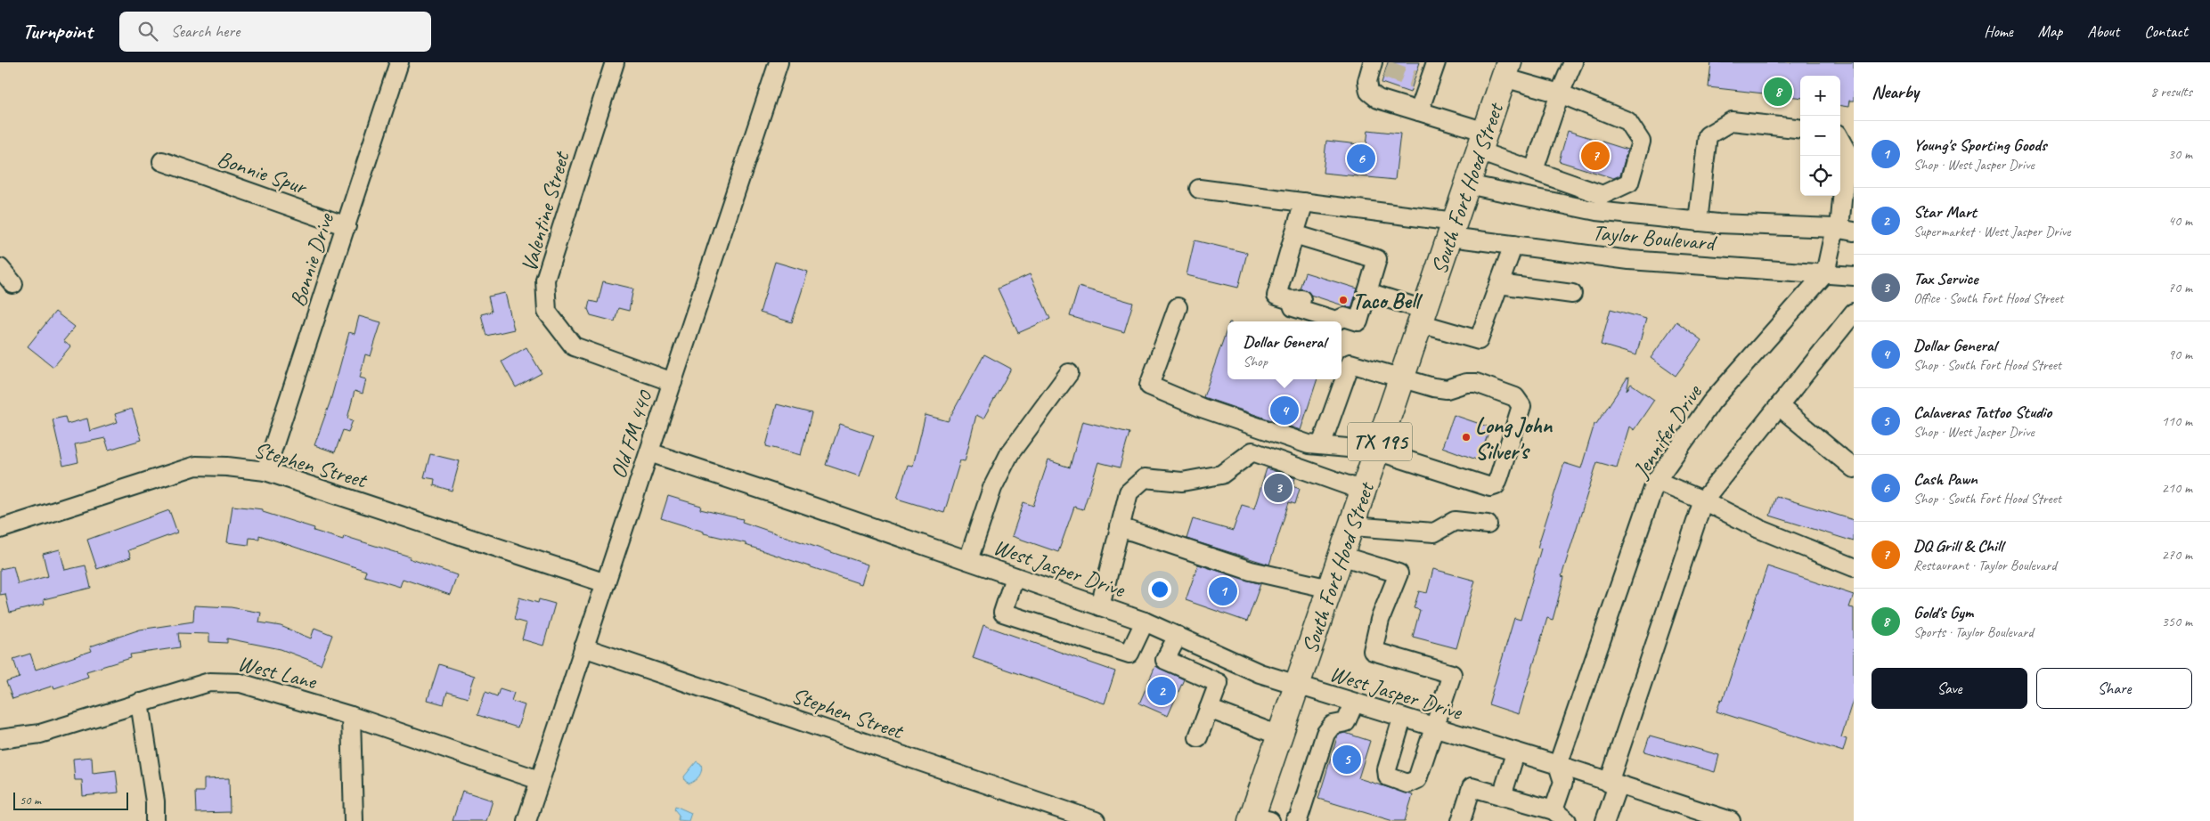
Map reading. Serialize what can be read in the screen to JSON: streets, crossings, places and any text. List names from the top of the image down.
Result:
{
  "streets": {
    "highway": ["South Fort Hood Street", "TX 195"],
    "street": [
      "Bonnie Spur",
      "Valentine Street",
      "Taylor Boulevard",
      "Bonnie Drive",
      "Jennifer Drive",
      "Old FM 440",
      "Stephen Street",
      "West Jasper Drive",
      "West Lane"
    ]
  },
  "crossings": [
    ["Bonnie Spur", "Bonnie Drive"],
    ["South Fort Hood Street", "Taylor Boulevard"],
    ["South Fort Hood Street", "West Jasper Drive"],
    ["Valentine Street", "Old FM 440"],
    ["Taylor Boulevard", "Jennifer Drive"],
    ["Bonnie Drive", "Stephen Street"],
    ["Jennifer Drive", "West Jasper Drive"],
    ["Old FM 440", "Stephen Street"],
    ["Old FM 440", "West Jasper Drive"],
    ["Old FM 440", "West Lane"]
  ],
  "places": ["Taco Bell", "Long John Silver's"],
  "scale_bar": "50 m",
  "page": {
    "header": "Turnpoint",
    "search": "Search here",
    "nav": [
      "Home",
      "Map",
      "About",
      "Contact"
    ],
    "heading": ["Nearby", "8 results"],
    "map_buttons": ["+", "−"],
    "pins": [
      "8",
      "7",
      "6",
      "4",
      "3",
      "1",
      "2",
      "5"
    ],
    "list": [
      {
        "mark": "1",
        "name": "Young's Sporting Goods",
        "note": "Shop · West Jasper Drive",
        "value": "30 m"
      },
      {
        "mark": "2",
        "name": "Star Mart",
        "note": "Supermarket · West Jasper Drive",
        "value": "40 m"
      },
      {
        "mark": "3",
        "name": "Tax Service",
        "note": "Office · South Fort Hood Street",
        "value": "70 m"
      },
      {
        "mark": "4",
        "name": "Dollar General",
        "note": "Shop · South Fort Hood Street",
        "value": "90 m"
      },
      {
        "mark": "5",
        "name": "Calaveras Tattoo Studio",
        "note": "Shop · West Jasper Drive",
        "value": "110 m"
      },
      {
        "mark": "6",
        "name": "Cash Pawn",
        "note": "Shop · South Fort Hood Street",
        "value": "210 m"
      },
      {
        "mark": "7",
        "name": "DQ Grill & Chill",
        "note": "Restaurant · Taylor Boulevard",
        "value": "270 m"
      },
      {
        "mark": "8",
        "name": "Gold's Gym",
        "note": "Sports · Taylor Boulevard",
        "value": "350 m"
      }
    ],
    "popup": ["Dollar General", "Shop"],
    "buttons": ["Save", "Share"],
    "scale": "50 m"
  }
}
